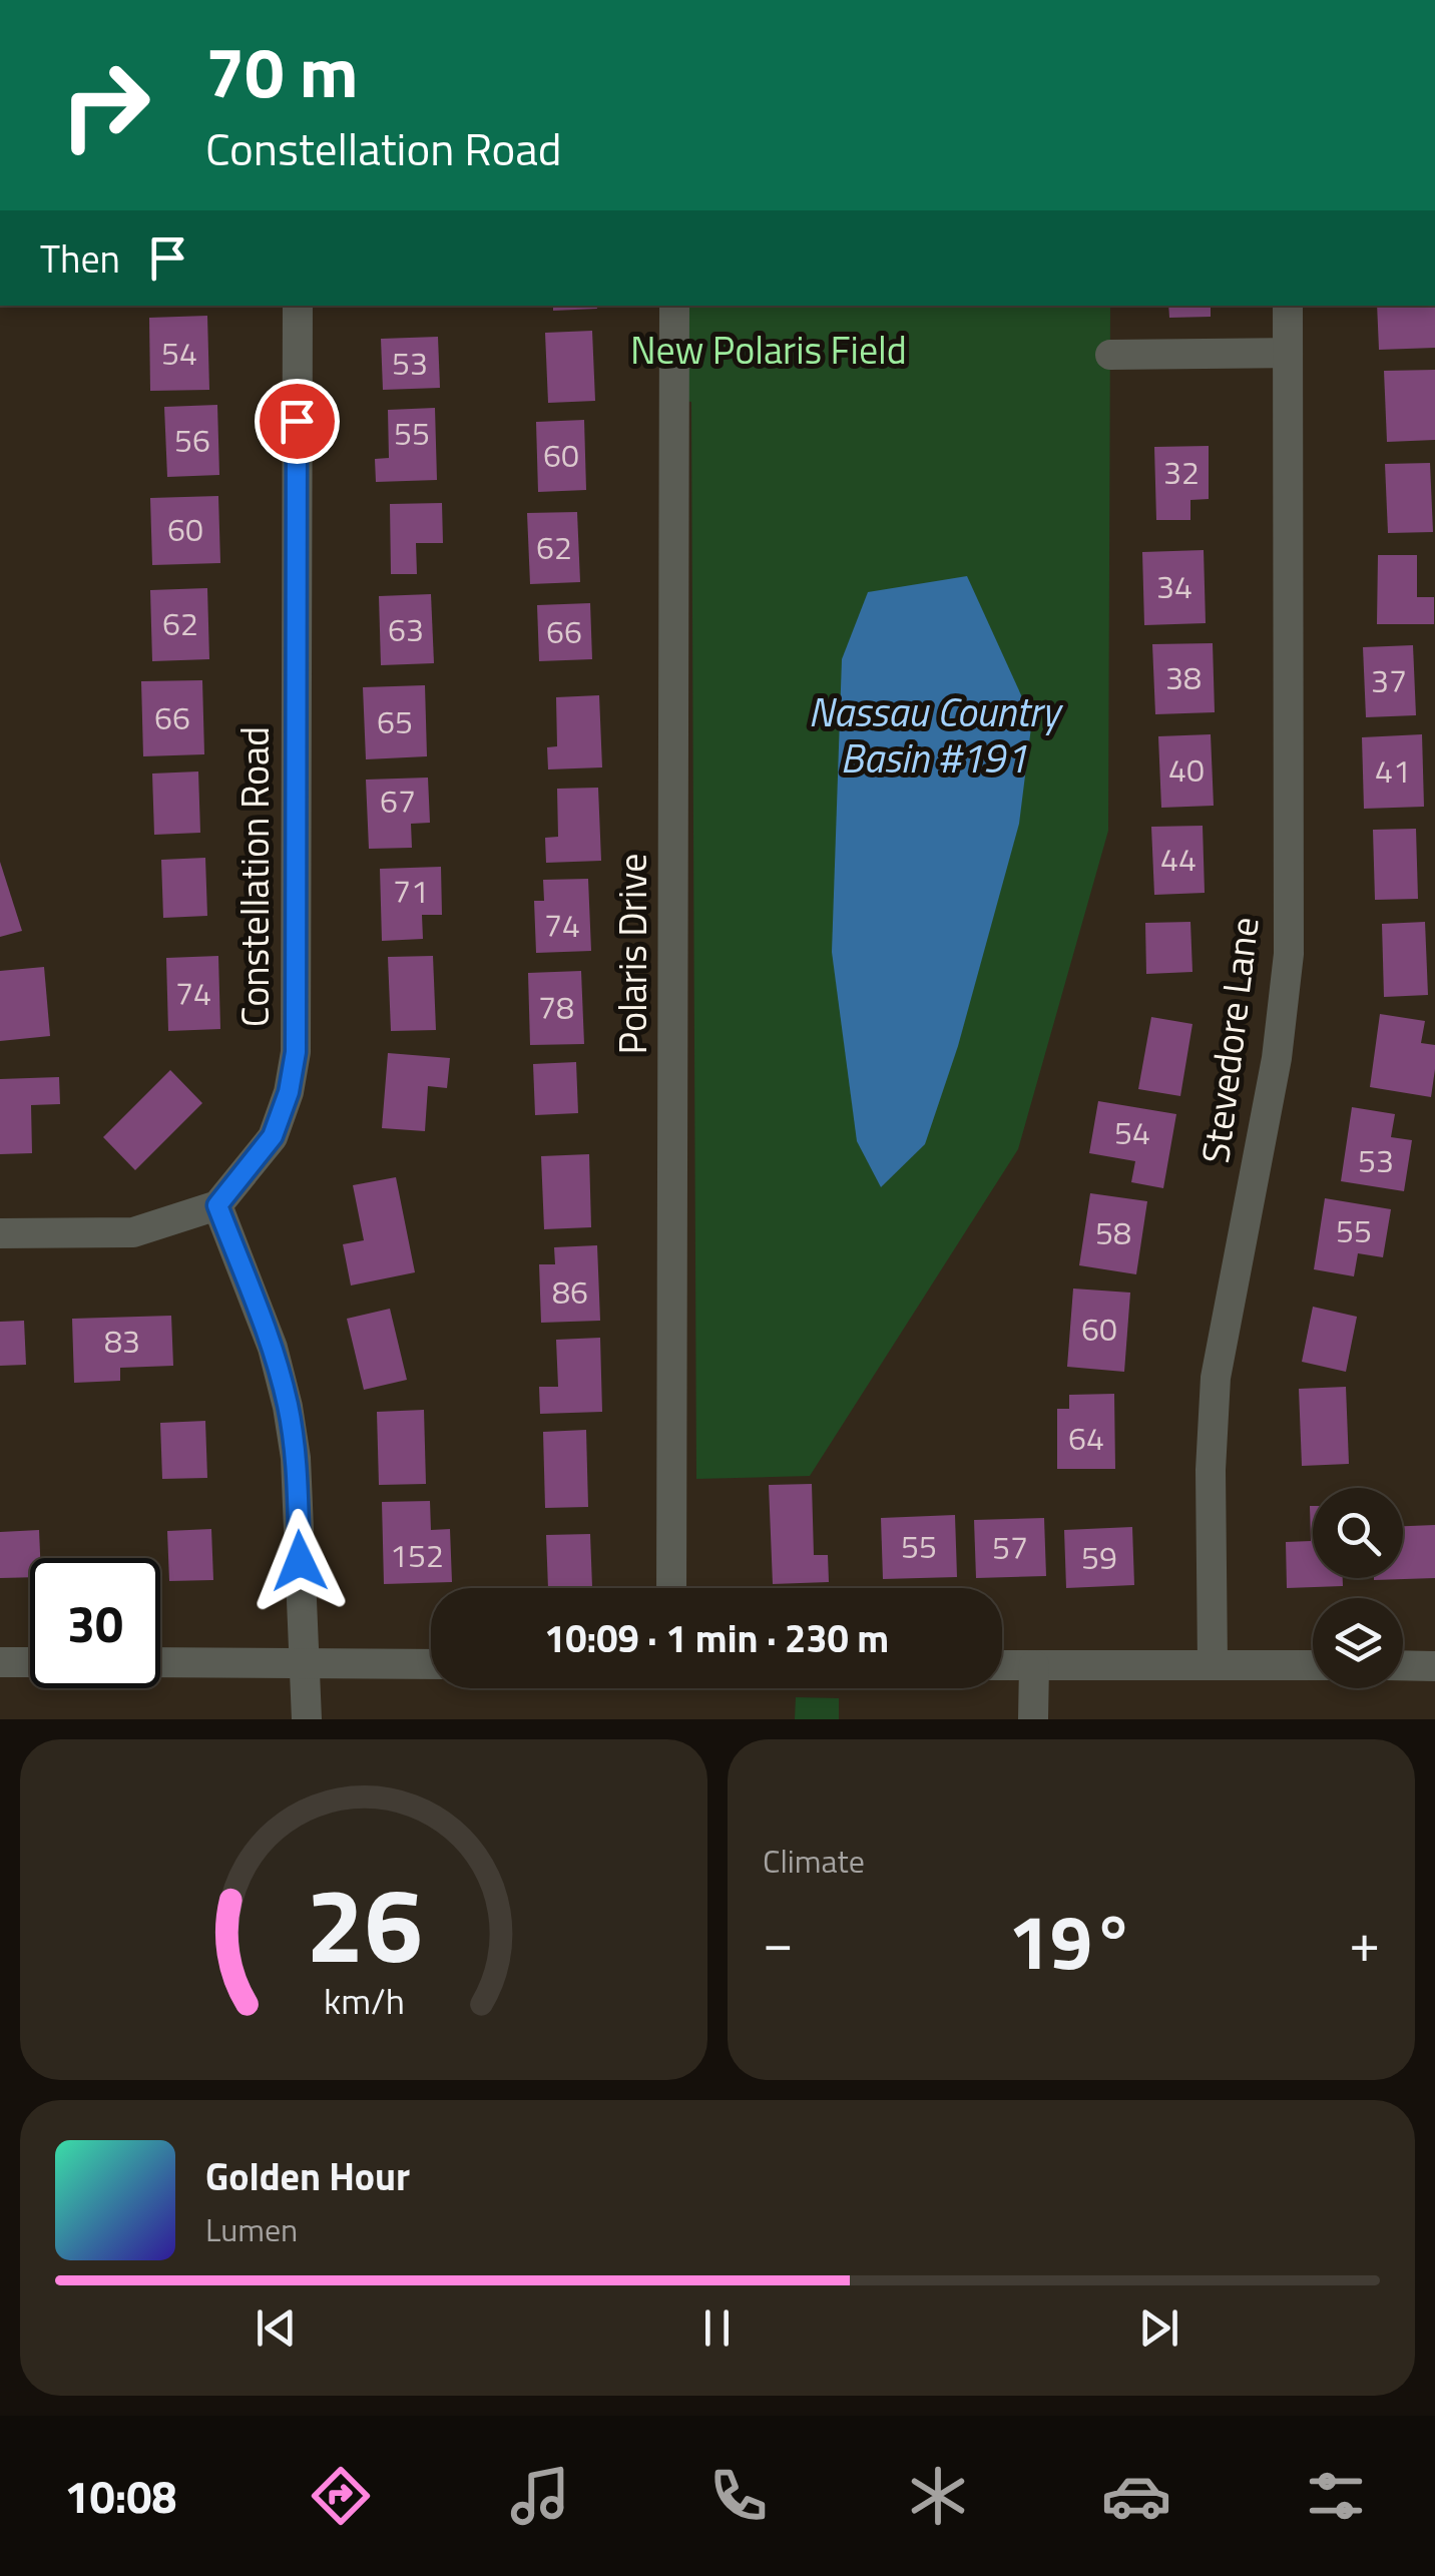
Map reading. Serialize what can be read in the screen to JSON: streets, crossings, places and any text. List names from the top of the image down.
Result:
{
  "streets": {
    "street": ["Constellation Road", "Polaris Drive", "Stevedore Lane"]
  },
  "water": ["Nassau Country Basin #191"],
  "parks": ["New Polaris Field"],
  "house_numbers": [
    "54",
    "53",
    "55",
    "56",
    "60",
    "32",
    "60",
    "62",
    "34",
    "62",
    "63",
    "66",
    "38",
    "37",
    "66",
    "65",
    "40",
    "41",
    "67",
    "44",
    "71",
    "74",
    "74",
    "78",
    "54",
    "53",
    "55",
    "58",
    "86",
    "60",
    "83",
    "64",
    "55",
    "57",
    "152",
    "59"
  ],
  "page": {
    "turn": ["70 m", "Constellation Road"],
    "then": "Then",
    "limit": "30",
    "trip": "10:09 · 1 min · 230 m",
    "tile": "Climate",
    "heat": ["−", "19°", "+"],
    "song": ["Golden Hour", "Lumen"],
    "tabs": "10:08",
    "gauge": ["26", "km/h"]
  }
}
